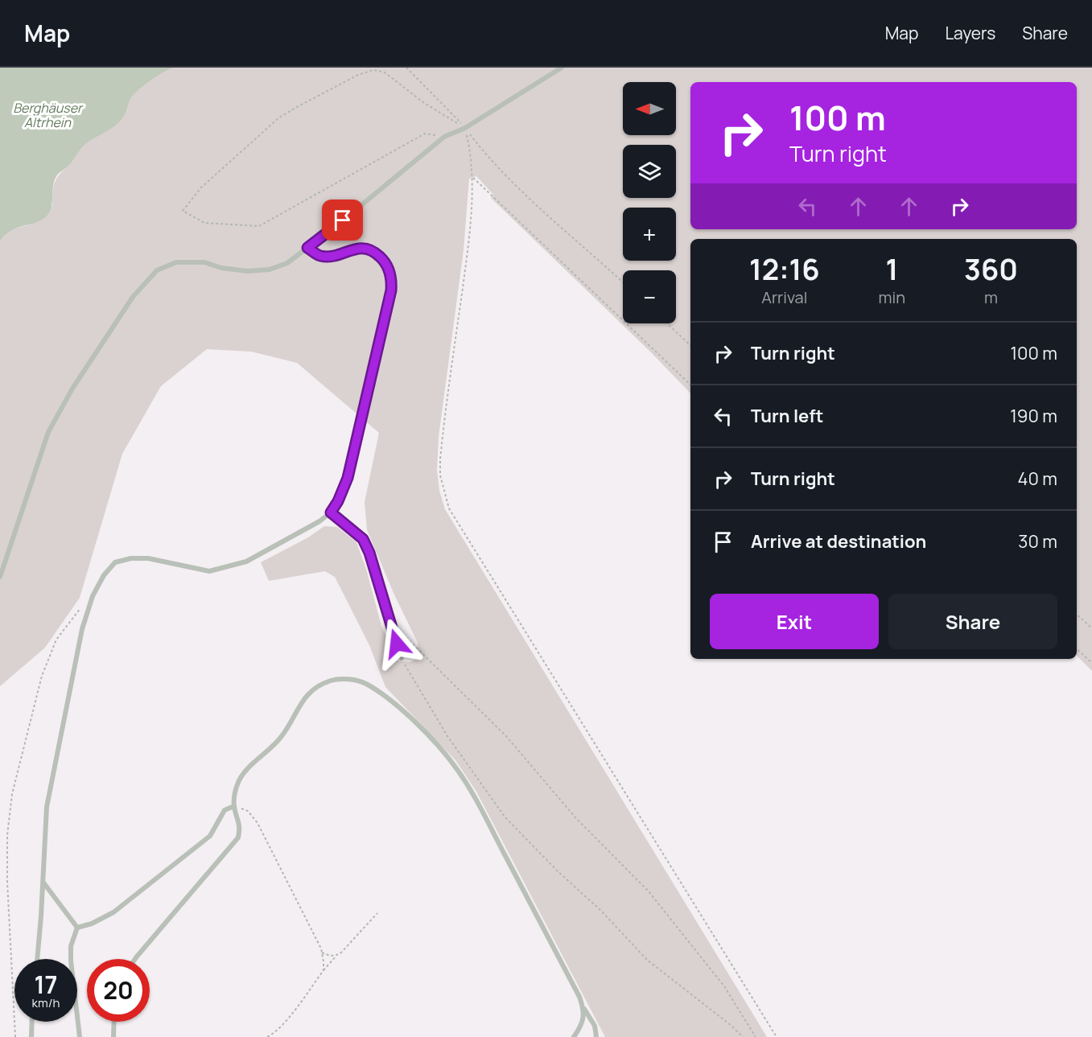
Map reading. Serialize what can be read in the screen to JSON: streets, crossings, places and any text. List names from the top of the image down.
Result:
{
  "water": ["Berghäuser Altrhein"],
  "north": "left",
  "page": {
    "header": "Map",
    "nav": ["Map", "Layers", "Share"],
    "map_buttons": ["+", "−"],
    "turn": ["100 m", "Turn right"],
    "eta": [
      "12:16",
      "Arrival",
      "1",
      "min",
      "360",
      "m"
    ],
    "list": [
      {
        "name": "Turn right",
        "value": "100 m"
      },
      {
        "name": "Turn left",
        "value": "190 m"
      },
      {
        "name": "Turn right",
        "value": "40 m"
      },
      {
        "name": "Arrive at destination",
        "value": "30 m"
      }
    ],
    "buttons": ["Exit", "Share"],
    "speed": "17 km/h",
    "limit": "20"
  }
}
